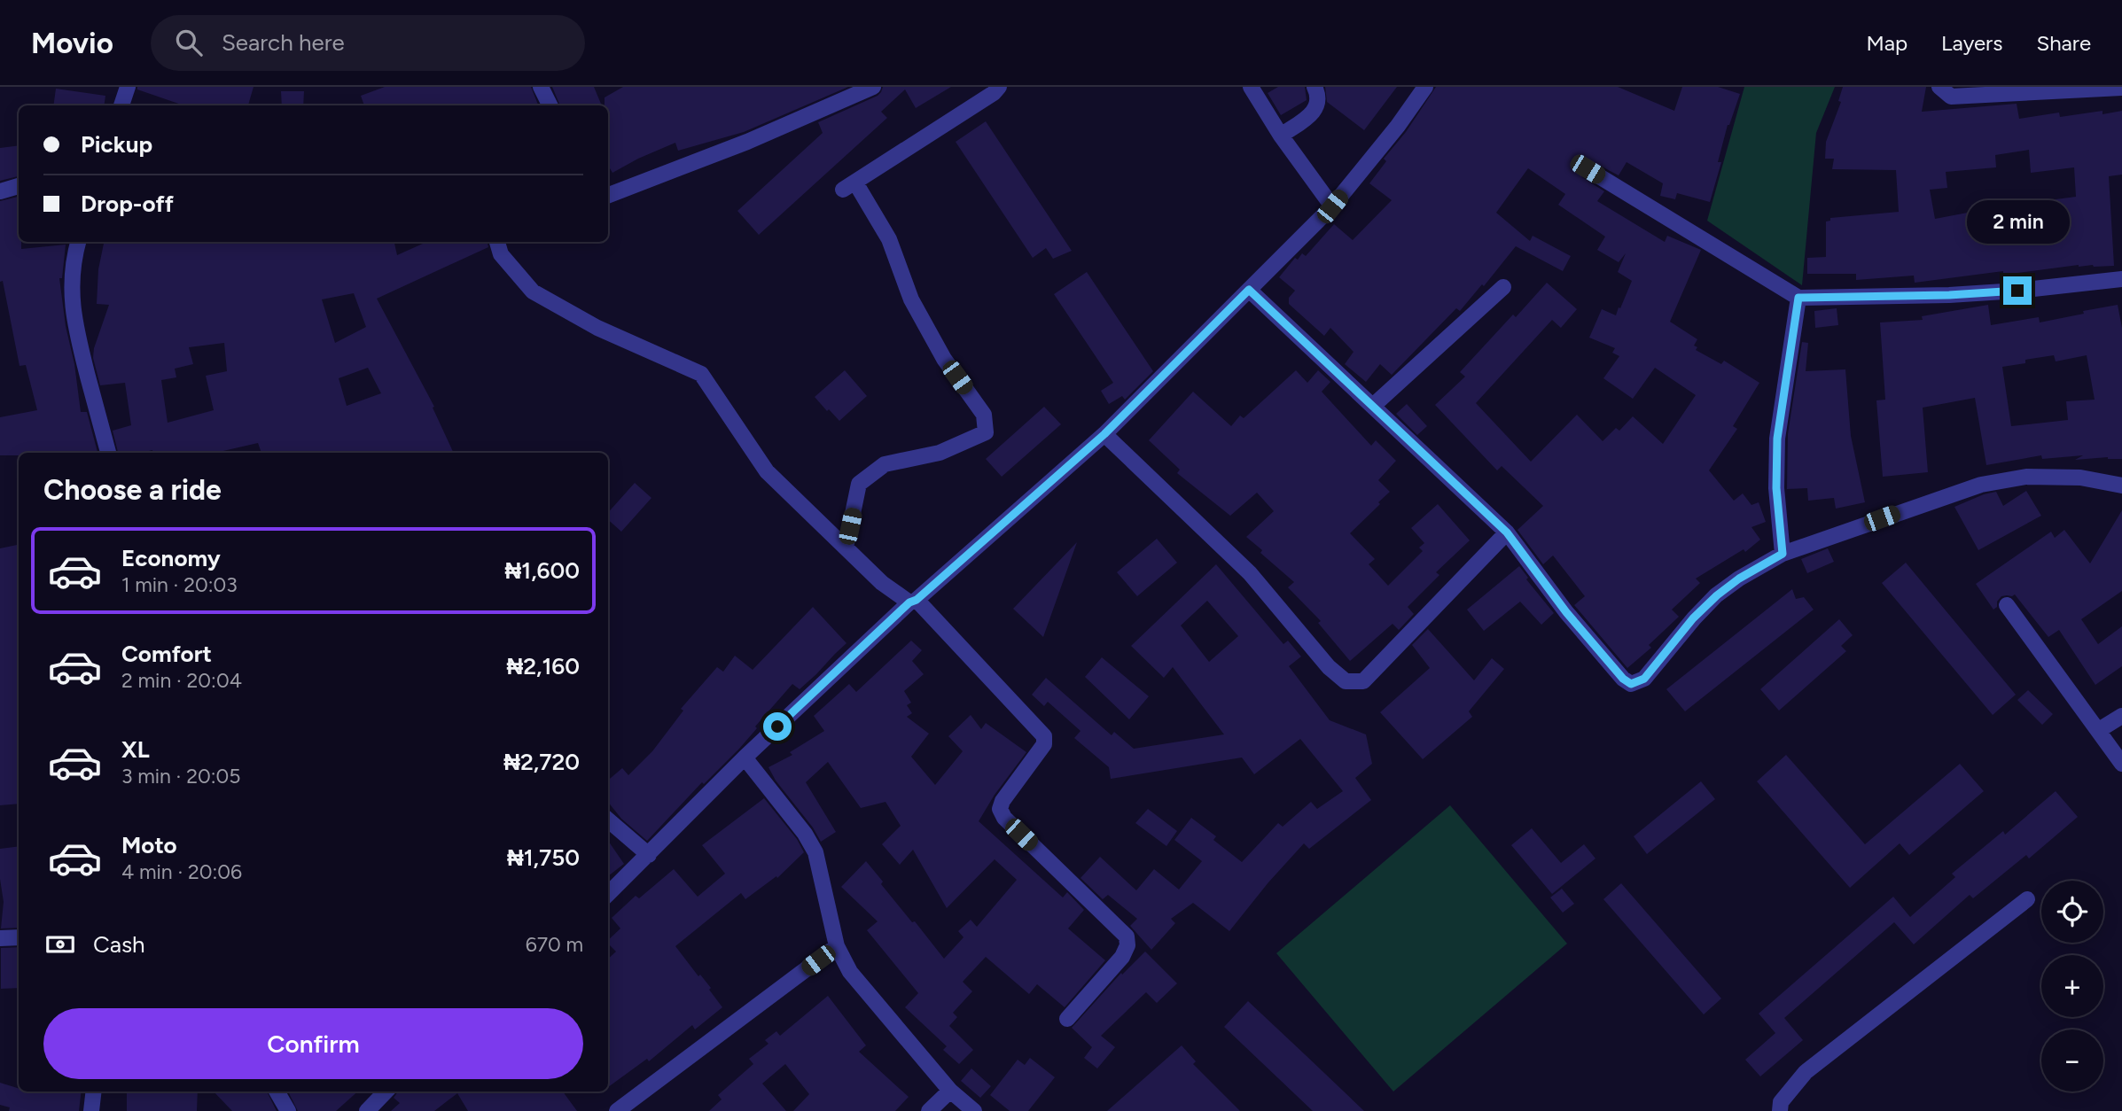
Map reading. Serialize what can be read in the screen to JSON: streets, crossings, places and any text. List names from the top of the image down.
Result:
{
  "page": {
    "header": "Movio",
    "search": "Search here",
    "nav": ["Map", "Layers", "Share"],
    "banner": ["Pickup", "Drop-off"],
    "bubble": "2 min",
    "heading": "Choose a ride",
    "list": [
      {
        "name": "Economy",
        "note": "1 min · 20:03",
        "value": "₦1,600"
      },
      {
        "name": "Comfort",
        "note": "2 min · 20:04",
        "value": "₦2,160"
      },
      {
        "name": "XL",
        "note": "3 min · 20:05",
        "value": "₦2,720"
      },
      {
        "name": "Moto",
        "note": "4 min · 20:06",
        "value": "₦1,750"
      }
    ],
    "map_buttons": ["+", "−"],
    "pay": ["Cash", "670 m"],
    "buttons": "Confirm"
  }
}
